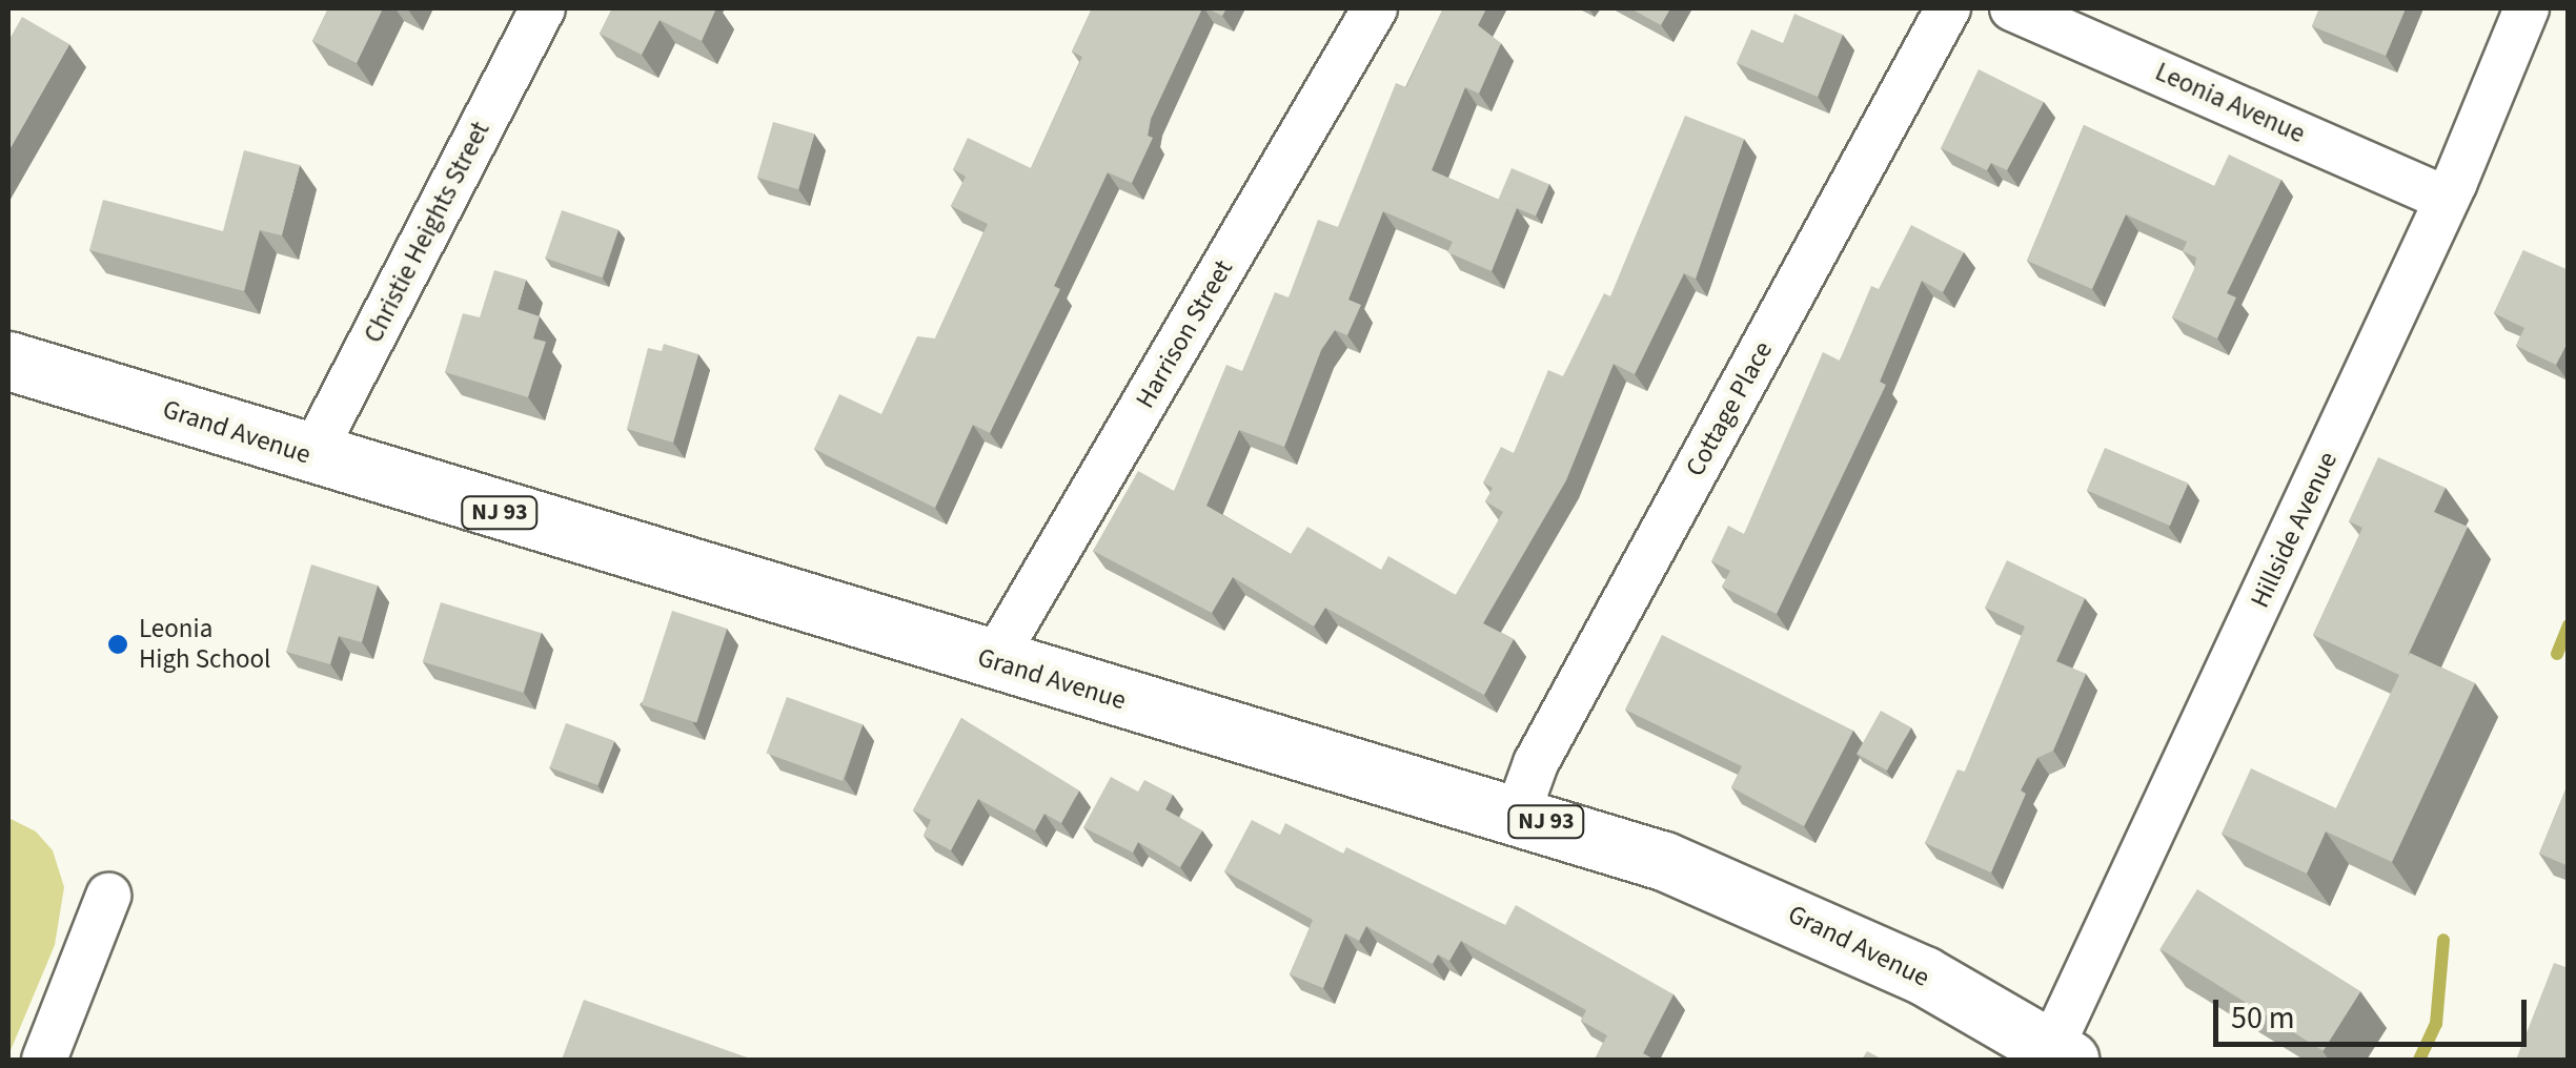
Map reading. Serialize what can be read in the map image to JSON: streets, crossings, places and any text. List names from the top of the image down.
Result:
{
  "streets": {
    "main road": ["Grand Avenue", "NJ 93"],
    "street": [
      "Leonia Avenue",
      "Christie Heights Street",
      "Harrison Street",
      "Cottage Place",
      "Hillside Avenue"
    ]
  },
  "crossings": [
    ["Leonia Avenue", "Hillside Avenue"],
    ["Christie Heights Street", "Grand Avenue"],
    ["Harrison Street", "Grand Avenue"],
    ["Cottage Place", "Grand Avenue"],
    ["Grand Avenue", "Hillside Avenue"]
  ],
  "places": ["Leonia High School"],
  "scale_bar": "50 m"
}
